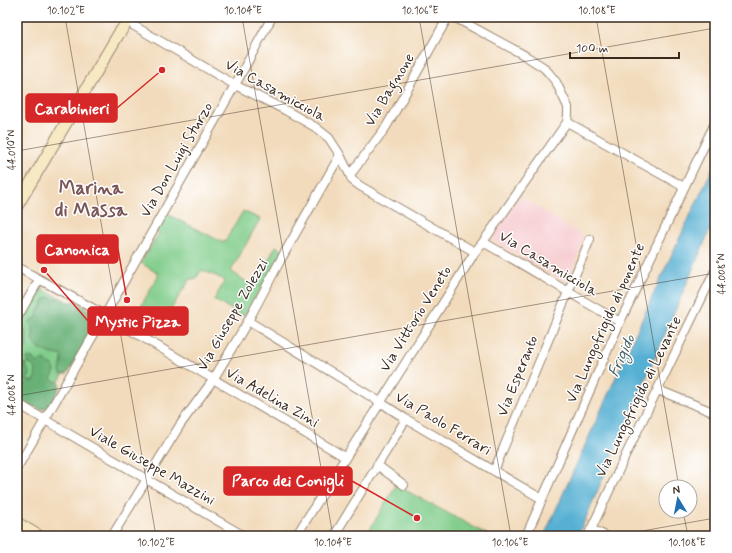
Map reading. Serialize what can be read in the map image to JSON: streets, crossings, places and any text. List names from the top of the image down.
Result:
{
  "streets": {
    "street": [
      "Via Bagnone",
      "Via Casamicciola",
      "Via Don Luigi Sturzo",
      "Via Giuseppe Zolezzi",
      "Via Vittorio Veneto",
      "Via Lungofrigido di ponente",
      "Via Esperanto",
      "Via Lungofrigido di Levante",
      "Via Adelina Zini",
      "Via Paolo Ferrari",
      "Viale Giuseppe Mazzini"
    ]
  },
  "crossings": [
    ["Via Bagnone", "Via Casamicciola"],
    ["Via Casamicciola", "Via Don Luigi Sturzo"],
    ["Via Casamicciola", "Via Giuseppe Zolezzi"],
    ["Via Casamicciola", "Via Vittorio Veneto"],
    ["Via Casamicciola", "Via Lungofrigido di ponente"],
    ["Via Casamicciola", "Via Esperanto"],
    ["Via Don Luigi Sturzo", "Via Adelina Zini"],
    ["Via Don Luigi Sturzo", "Viale Giuseppe Mazzini"],
    ["Via Giuseppe Zolezzi", "Via Adelina Zini"],
    ["Via Giuseppe Zolezzi", "Via Paolo Ferrari"],
    ["Via Giuseppe Zolezzi", "Viale Giuseppe Mazzini"],
    ["Via Vittorio Veneto", "Via Adelina Zini"],
    ["Via Vittorio Veneto", "Via Paolo Ferrari"],
    ["Via Lungofrigido di ponente", "Via Paolo Ferrari"],
    ["Via Esperanto", "Via Paolo Ferrari"]
  ],
  "districts": ["Marina di Massa"],
  "water": ["Frigido"],
  "places": [
    "Carabinieri",
    "Mystic Pizza",
    "Canonica",
    "Parco dei Conigli"
  ],
  "scale_bar": "100 m",
  "north": "top",
  "coordinates": [
    "10.102°E",
    "10.104°E",
    "10.106°E",
    "10.108°E",
    "44.010°N",
    "44.008°N"
  ]
}
